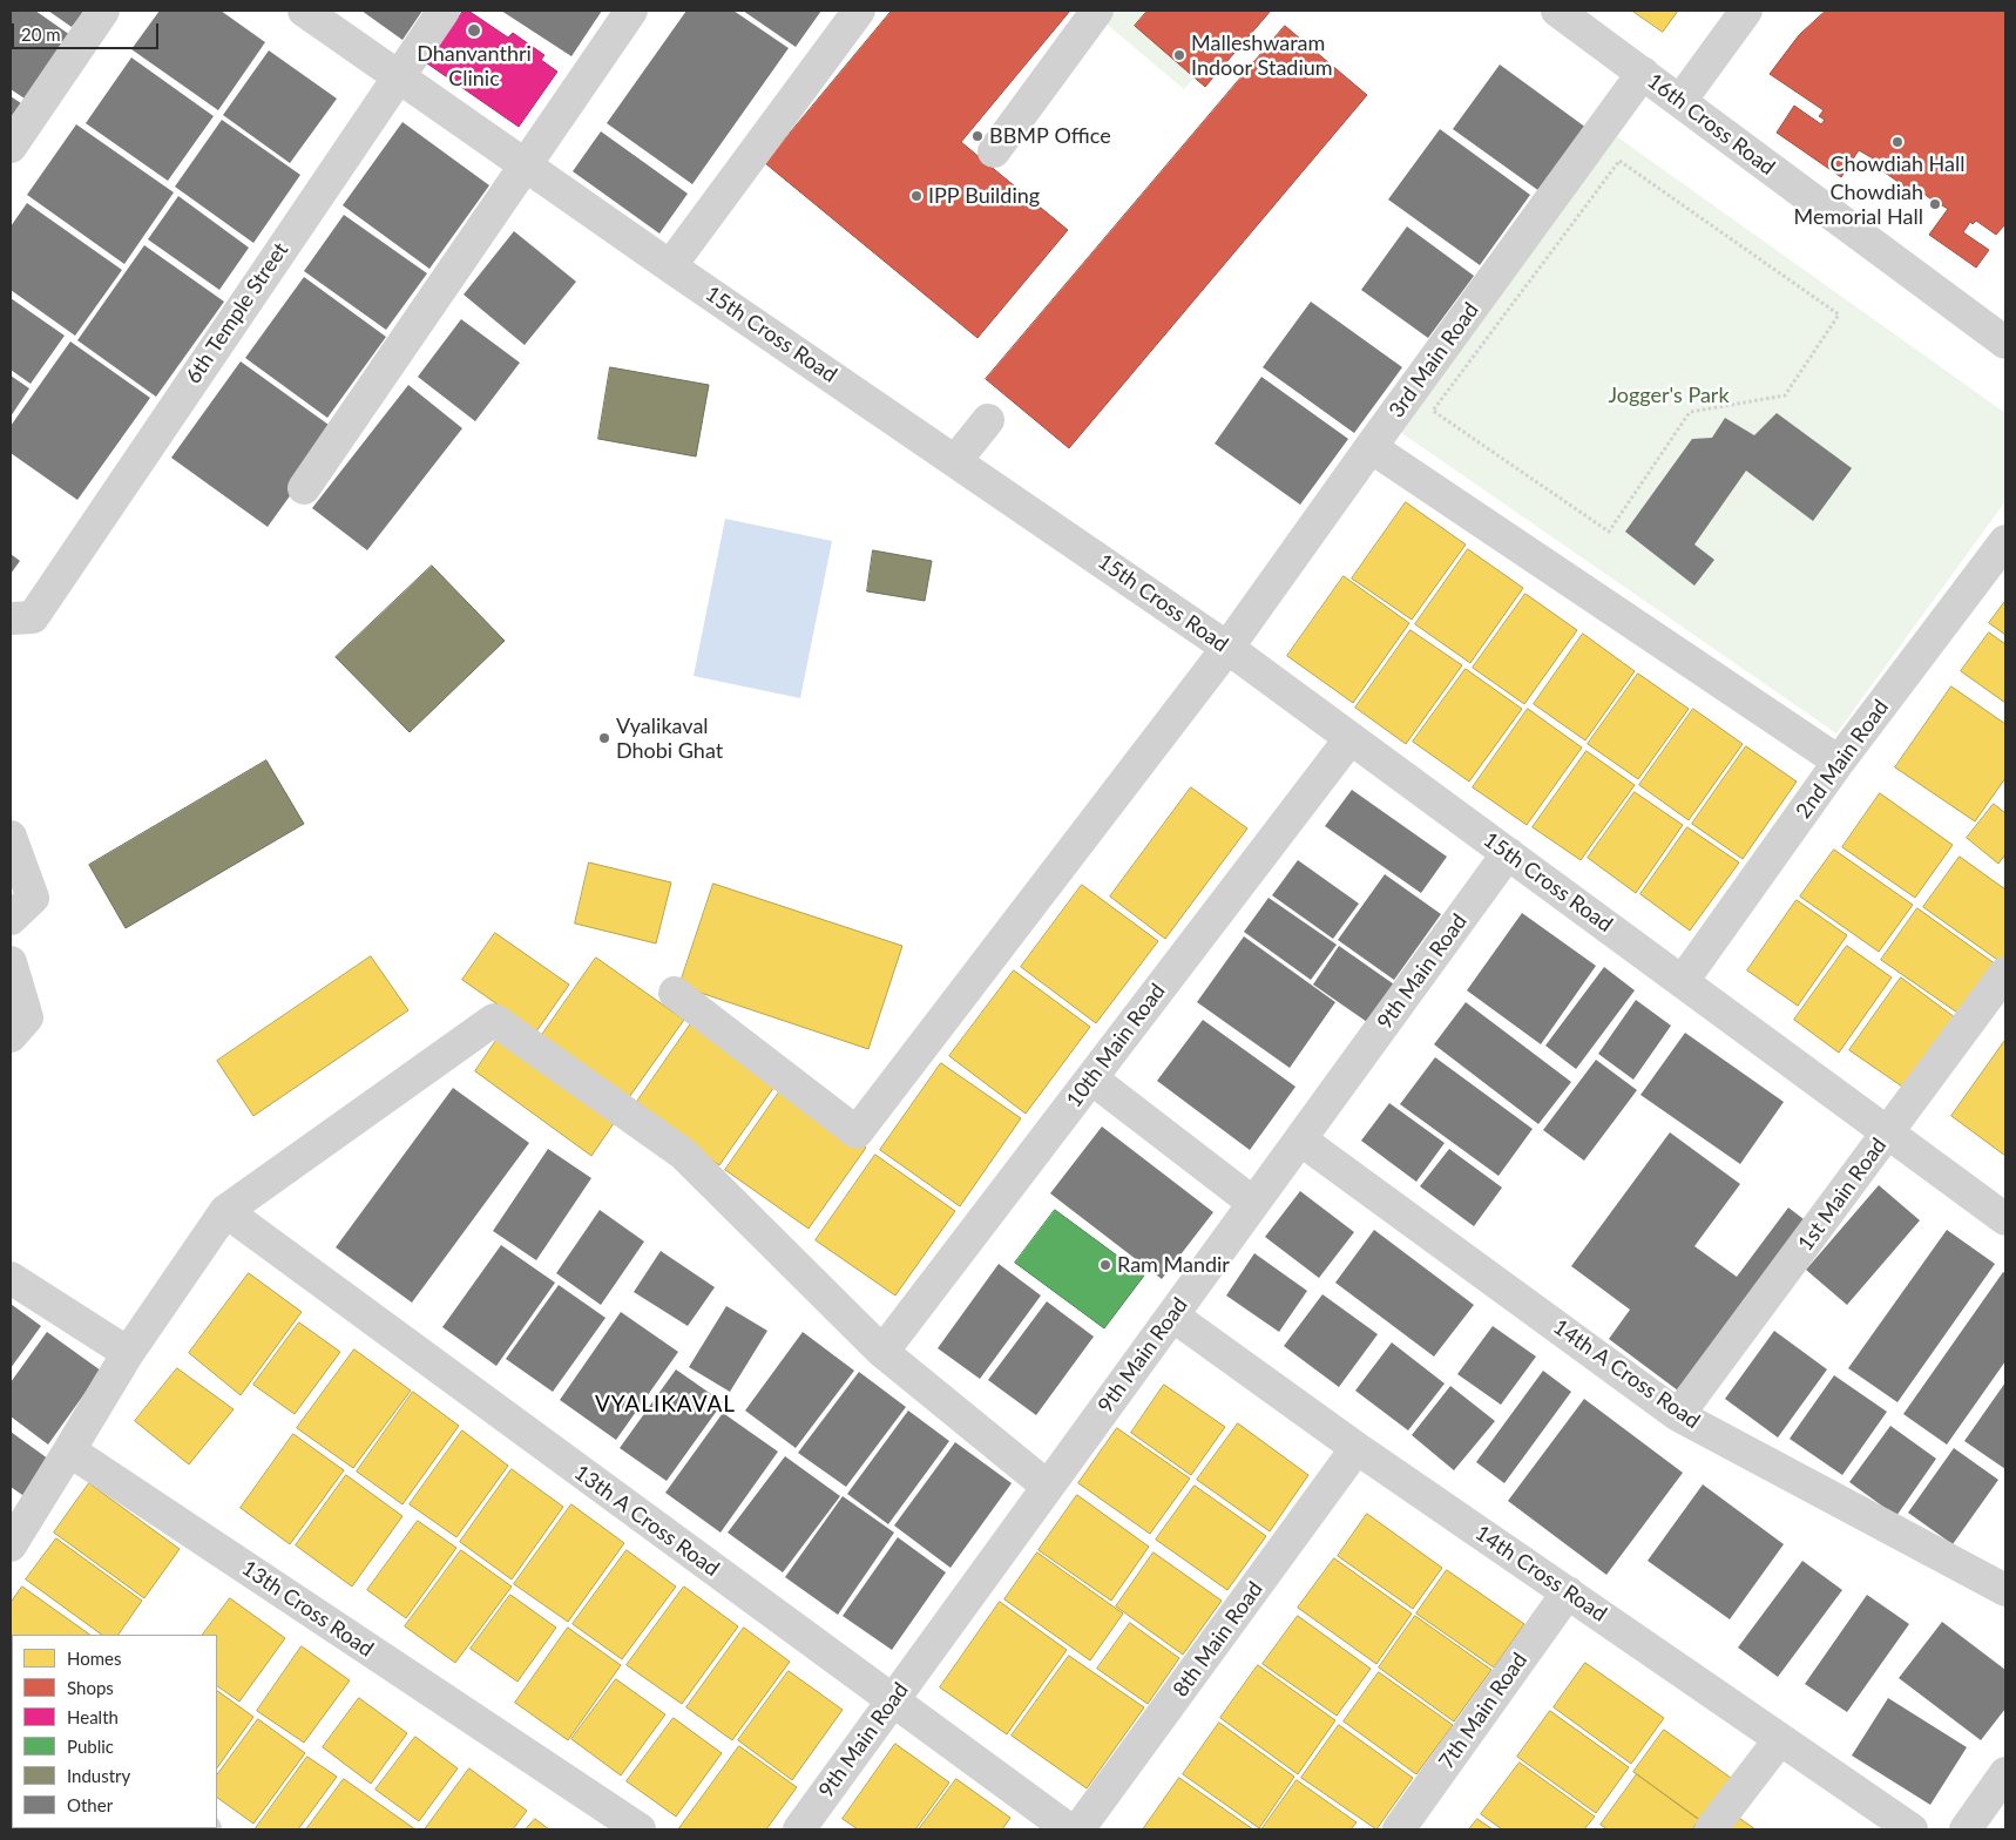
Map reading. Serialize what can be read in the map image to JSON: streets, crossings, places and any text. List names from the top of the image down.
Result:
{
  "streets": {
    "street": [
      "16th Cross Road",
      "6th Temple Street",
      "15th Cross Road",
      "3rd Main Road",
      "2nd Main Road",
      "9th Main Road",
      "10th Main Road",
      "1st Main Road",
      "14th A Cross Road",
      "13th A Cross Road",
      "14th Cross Road",
      "13th Cross Road",
      "8th Main Road",
      "7th Main Road"
    ]
  },
  "crossings": [
    ["16th Cross Road", "3rd Main Road"],
    ["6th Temple Street", "15th Cross Road"],
    ["15th Cross Road", "3rd Main Road"],
    ["15th Cross Road", "2nd Main Road"],
    ["15th Cross Road", "9th Main Road"],
    ["15th Cross Road", "10th Main Road"],
    ["15th Cross Road", "1st Main Road"],
    ["9th Main Road", "14th A Cross Road"],
    ["9th Main Road", "13th A Cross Road"],
    ["9th Main Road", "14th Cross Road"],
    ["1st Main Road", "14th A Cross Road"],
    ["14th Cross Road", "8th Main Road"],
    ["14th Cross Road", "7th Main Road"]
  ],
  "districts": ["VYALIKAVAL"],
  "parks": ["Jogger's Park"],
  "places": [
    "Dhanvanthri Clinic",
    "Malleshwaram Indoor Stadium",
    "BBMP Office",
    "Chowdiah Hall",
    "IPP Building",
    "Chowdiah Memorial Hall",
    "Vyalikaval Dhobi Ghat",
    "Ram Mandir"
  ],
  "legend": [
    "Homes",
    "Shops",
    "Health",
    "Public",
    "Industry",
    "Other"
  ],
  "scale_bar": "20 m"
}
